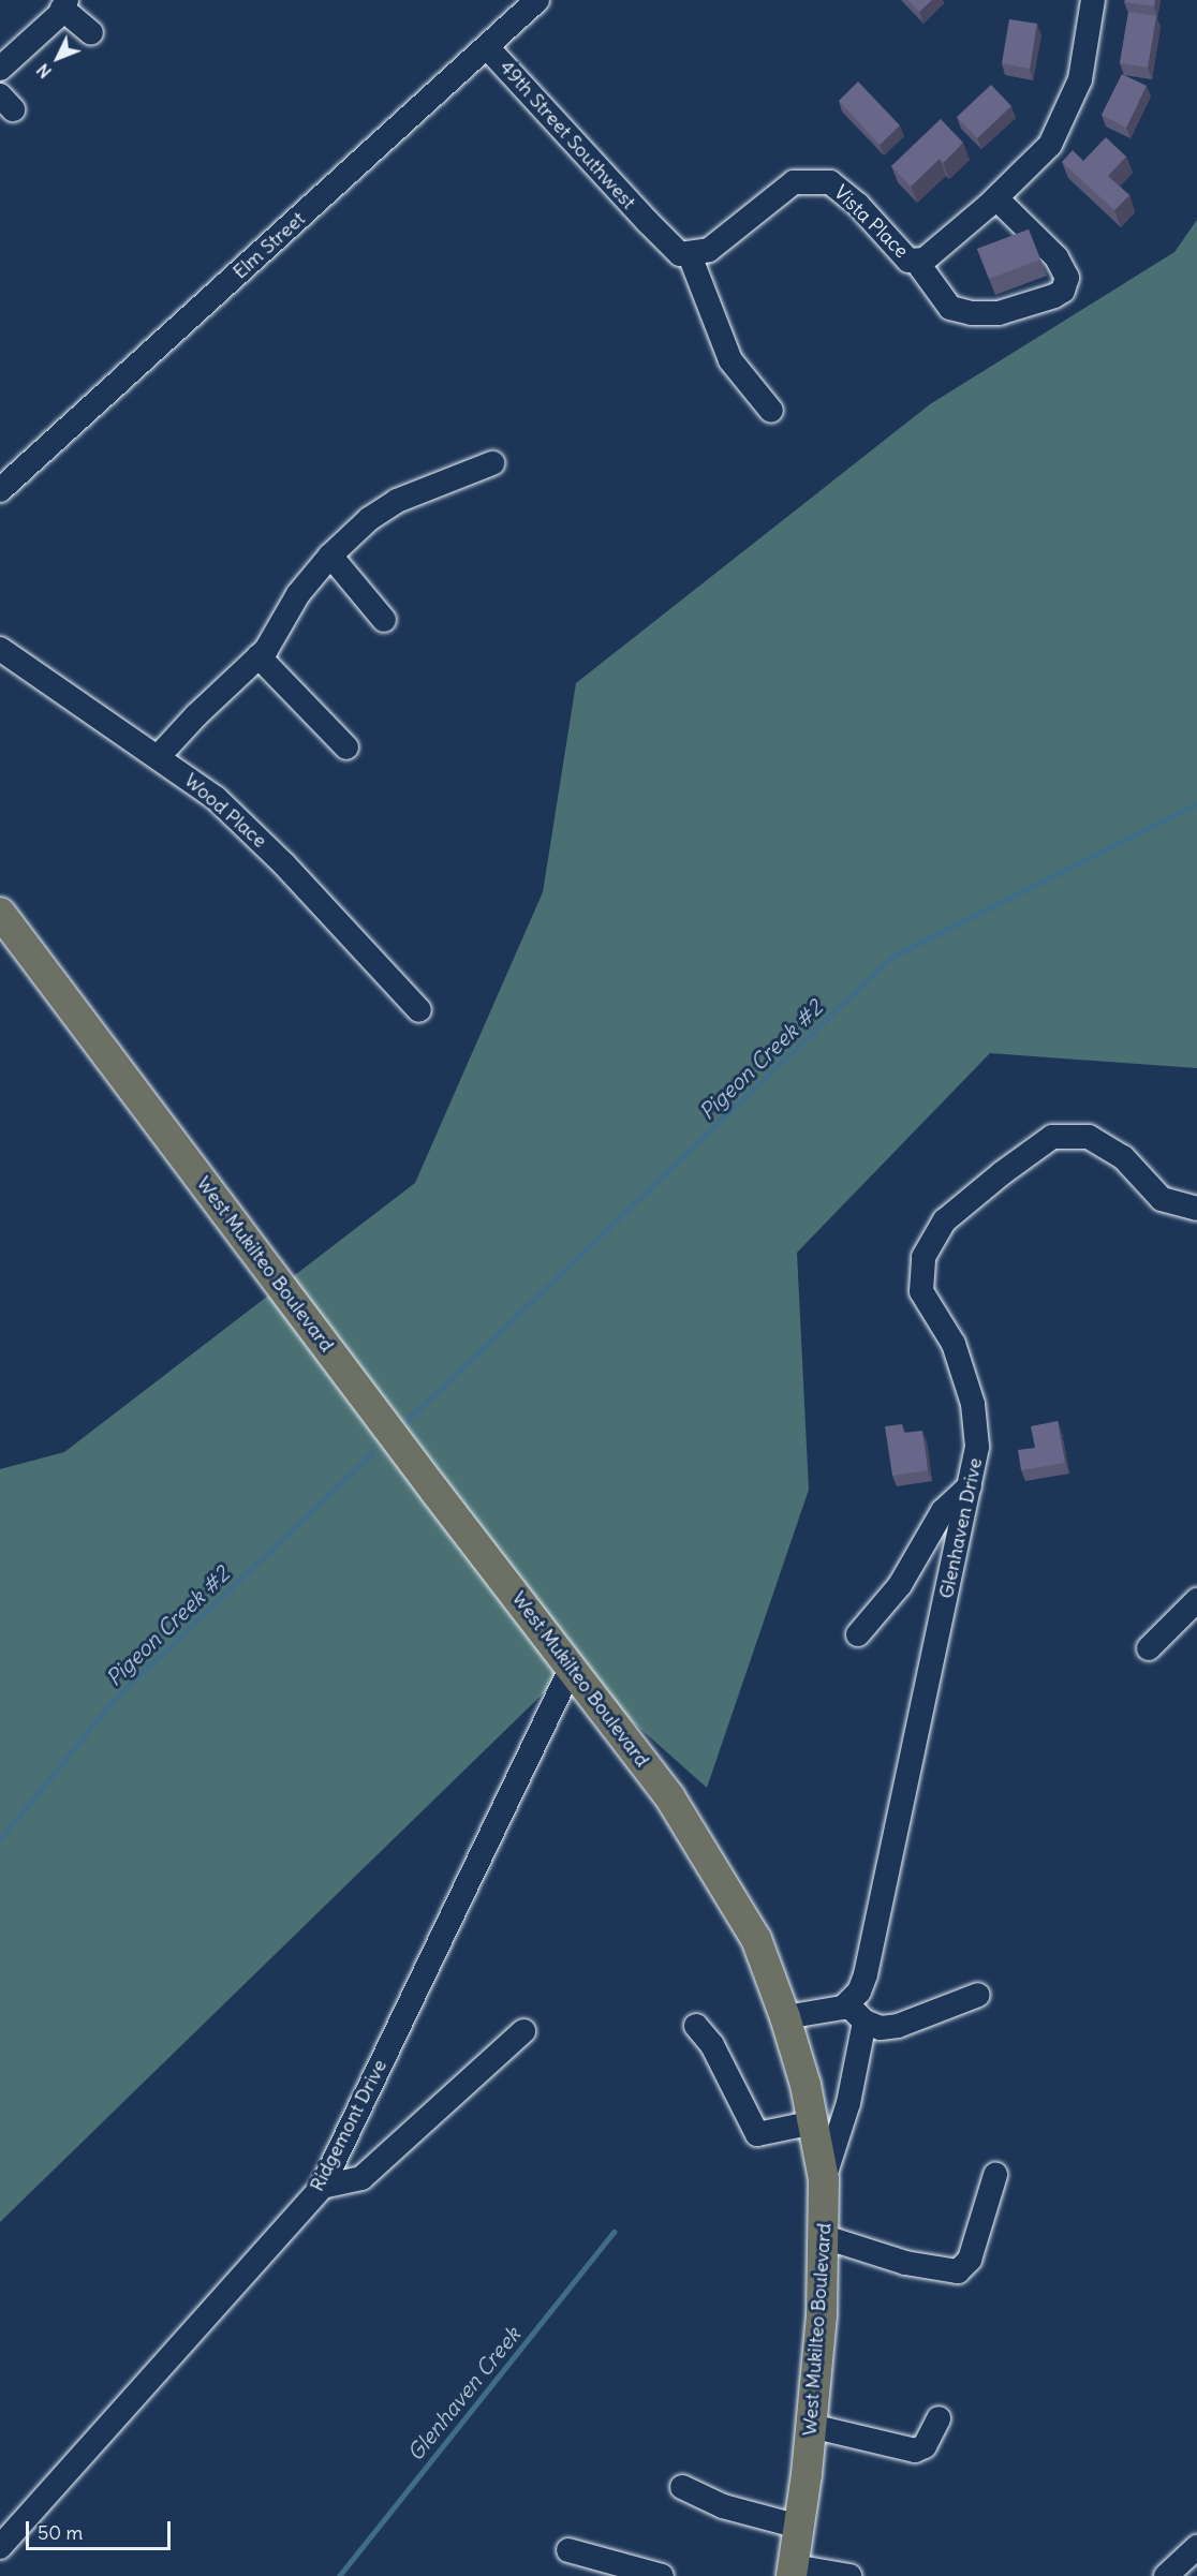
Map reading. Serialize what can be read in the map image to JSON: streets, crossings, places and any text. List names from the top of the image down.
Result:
{
  "streets": {
    "main road": ["West Mukilteo Boulevard"],
    "street": [
      "49th Street Southwest",
      "Vista Place",
      "Elm Street",
      "Wood Place",
      "Glenhaven Drive",
      "Ridgemont Drive"
    ]
  },
  "crossings": [
    ["49th Street Southwest", "Vista Place"],
    ["49th Street Southwest", "Elm Street"],
    ["West Mukilteo Boulevard", "Ridgemont Drive"]
  ],
  "water": ["Pigeon Creek #2", "Glenhaven Creek"],
  "scale_bar": "50 m",
  "north": "bottom left"
}
